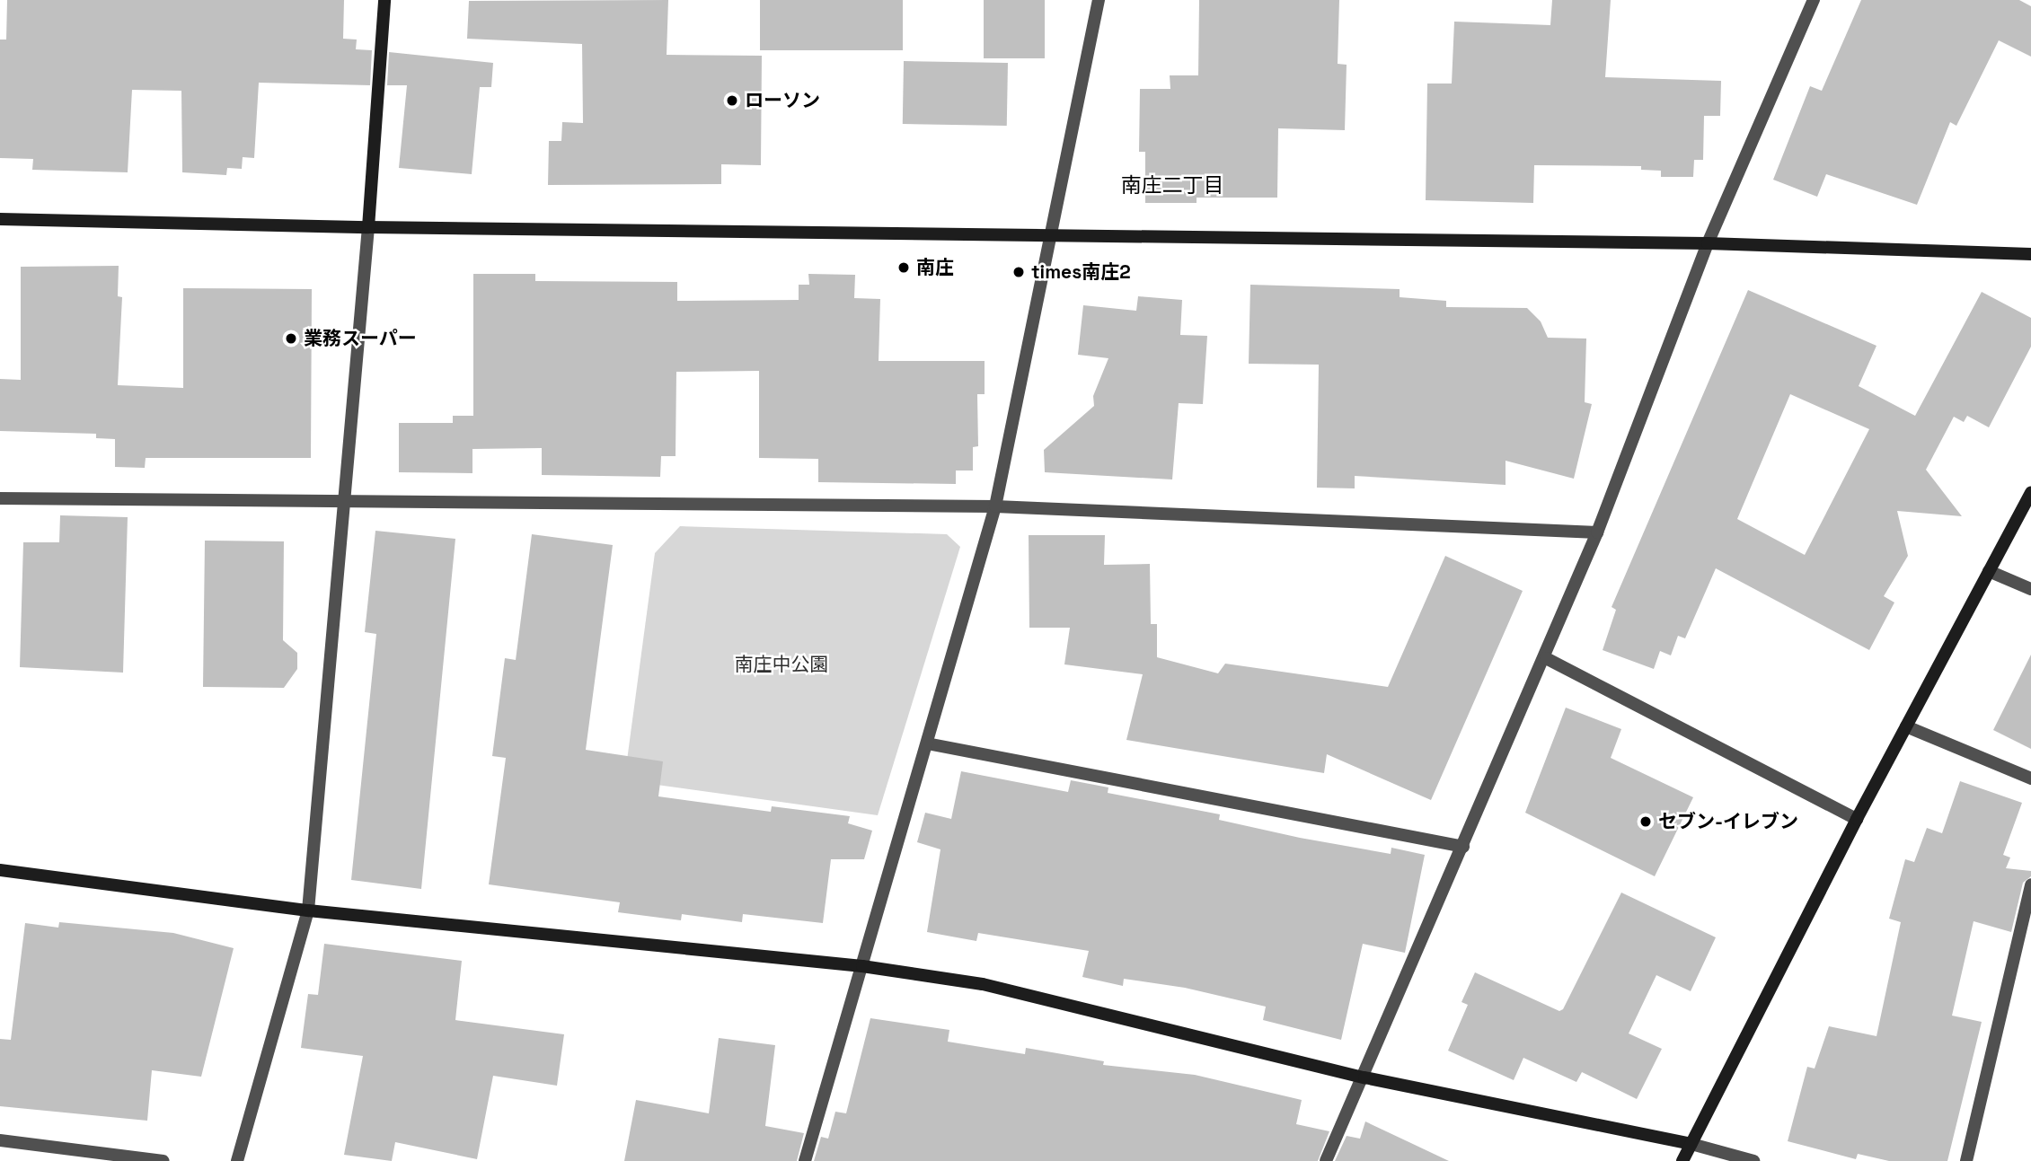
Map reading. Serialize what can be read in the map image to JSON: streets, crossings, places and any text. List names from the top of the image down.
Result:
{
  "districts": ["南庄二丁目"],
  "parks": ["南庄中公園"],
  "places": [
    "ローソン",
    "南庄",
    "times南庄2",
    "業務スーパー",
    "セブン-イレブン"
  ]
}
